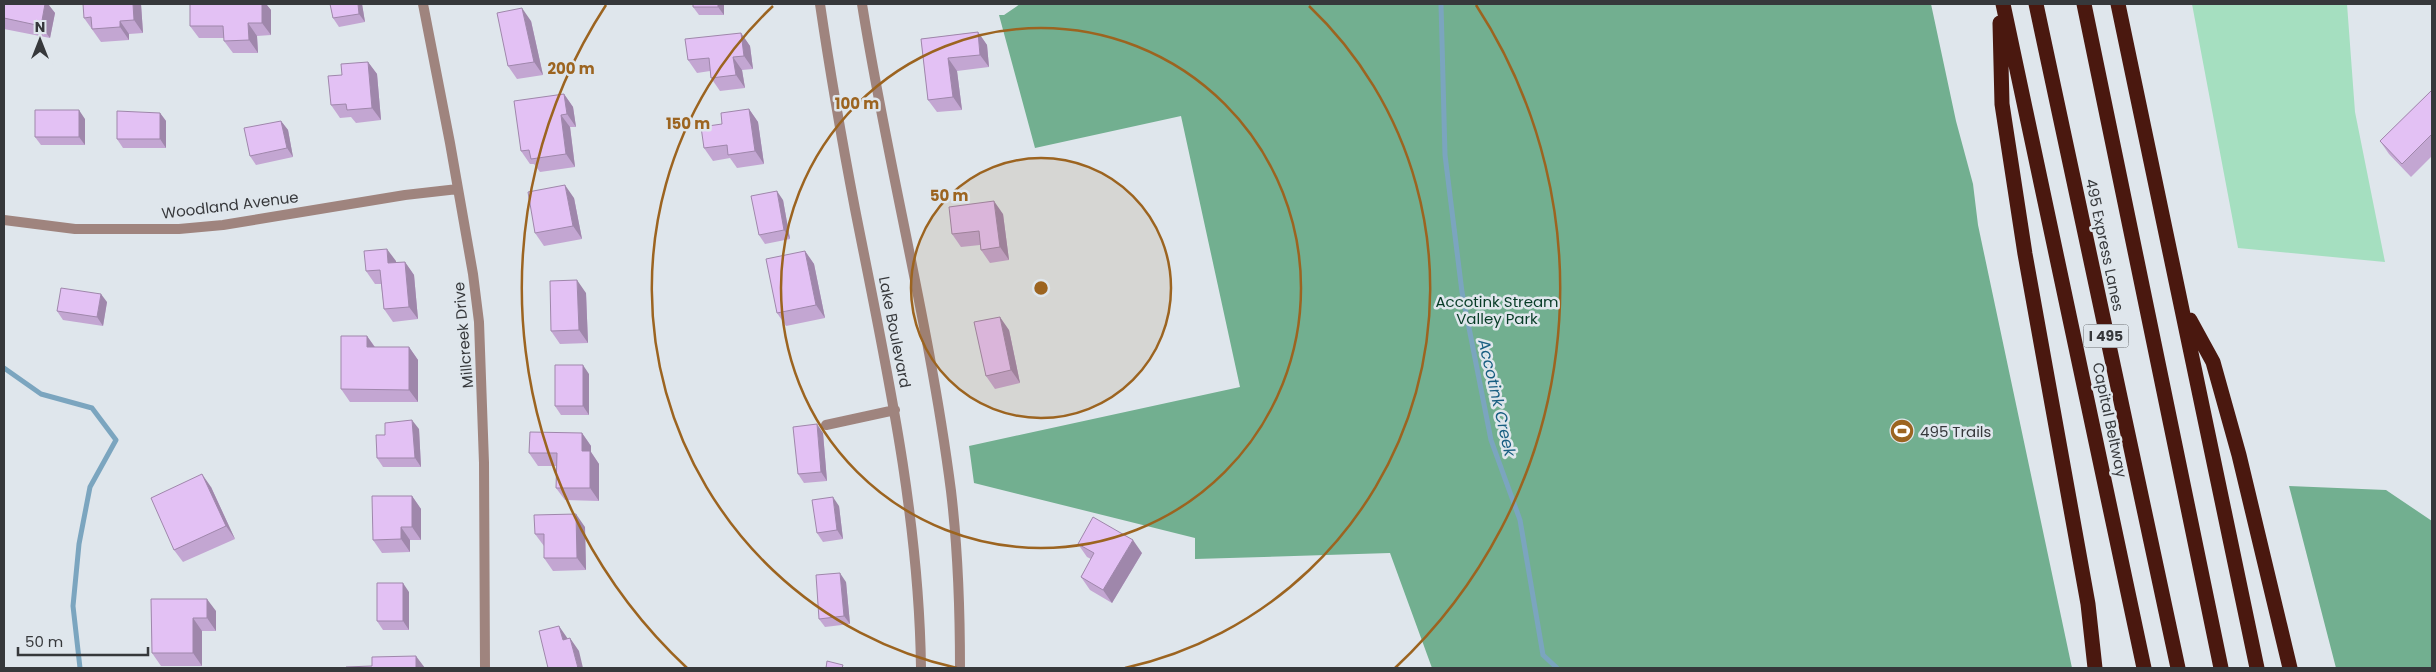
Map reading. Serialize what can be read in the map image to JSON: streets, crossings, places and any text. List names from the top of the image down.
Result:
{
  "streets": {
    "highway": ["495 Express Lanes", "I 495", "Capital Beltway"],
    "street": ["Woodland Avenue", "Lake Boulevard", "Millcreek Drive"]
  },
  "crossings": [
    ["Woodland Avenue", "Millcreek Drive"]
  ],
  "water": ["Accotink Creek"],
  "parks": ["Accotink Stream Valley Park"],
  "places": {
    "sports": ["495 Trails"]
  },
  "scale_bar": "50 m",
  "north": "top",
  "rings": [
    "200 m",
    "100 m",
    "150 m",
    "50 m"
  ]
}
